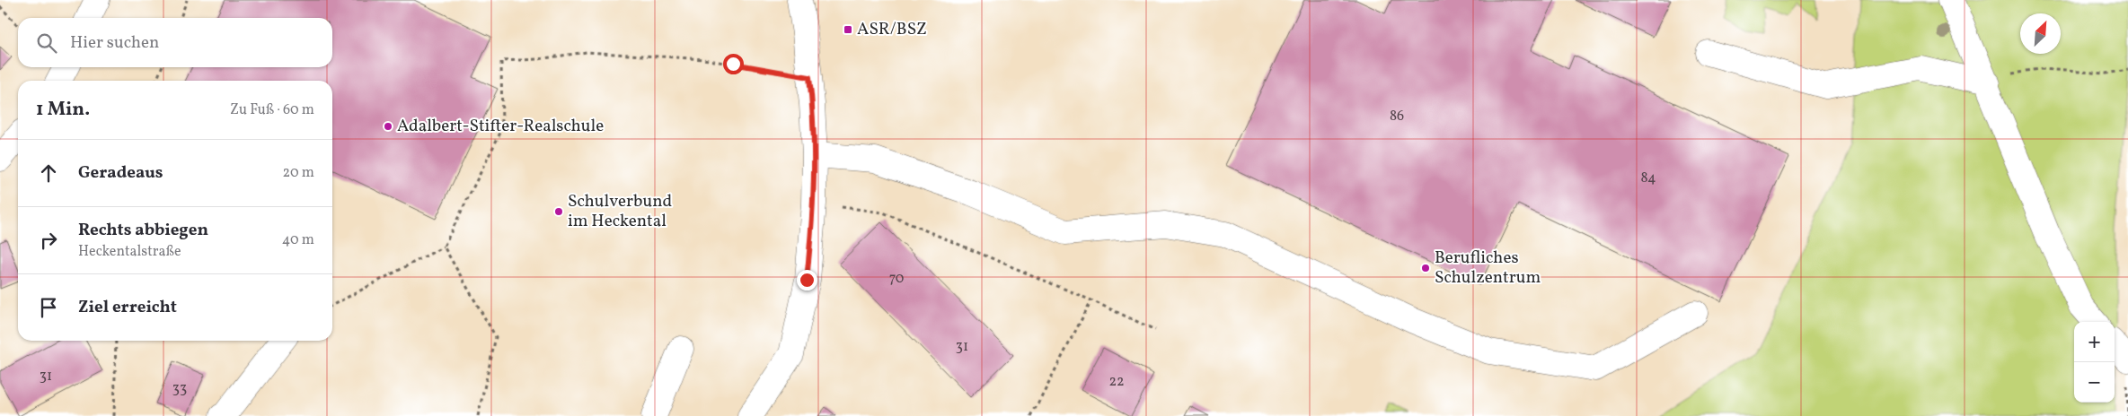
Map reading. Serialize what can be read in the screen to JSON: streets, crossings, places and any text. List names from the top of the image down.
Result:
{
  "places": {
    "transit": ["ASR/BSZ"],
    "other": ["Adalbert-Stifter-Realschule", "Schulverbund im Heckental", "Berufliches Schulzentrum"]
  },
  "house_numbers": [
    "86",
    "84",
    "70",
    "31",
    "31",
    "22",
    "33"
  ],
  "north": "top right",
  "page": {
    "search": "Hier suchen",
    "heading": ["1 Min.", "Zu Fuß · 60 m"],
    "list": [
      ["Geradeaus", "20 m"],
      ["Rechts abbiegen", "Heckentalstraße", "40 m"],
      "Ziel erreicht"
    ],
    "map_buttons": ["+", "−"]
  }
}
